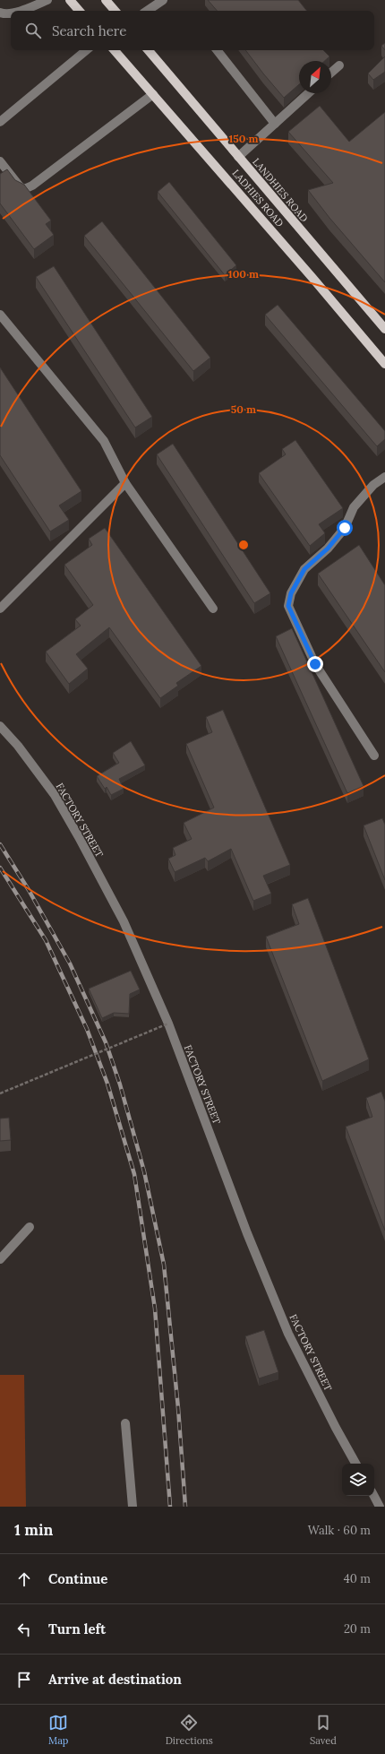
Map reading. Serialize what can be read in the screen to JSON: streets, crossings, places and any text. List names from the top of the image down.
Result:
{
  "streets": {
    "main road": ["LANDHIES ROAD", "LADHIES ROAD"],
    "street": ["FACTORY STREET"]
  },
  "north": "top right",
  "page": {
    "search": "Search here",
    "heading": ["1 min", "Walk · 60 m"],
    "list": [
      ["Continue", "40 m"],
      ["Turn left", "20 m"],
      "Arrive at destination"
    ],
    "nav": ["Map", "Directions", "Saved"]
  },
  "rings": ["150 m", "100 m", "50 m"]
}
